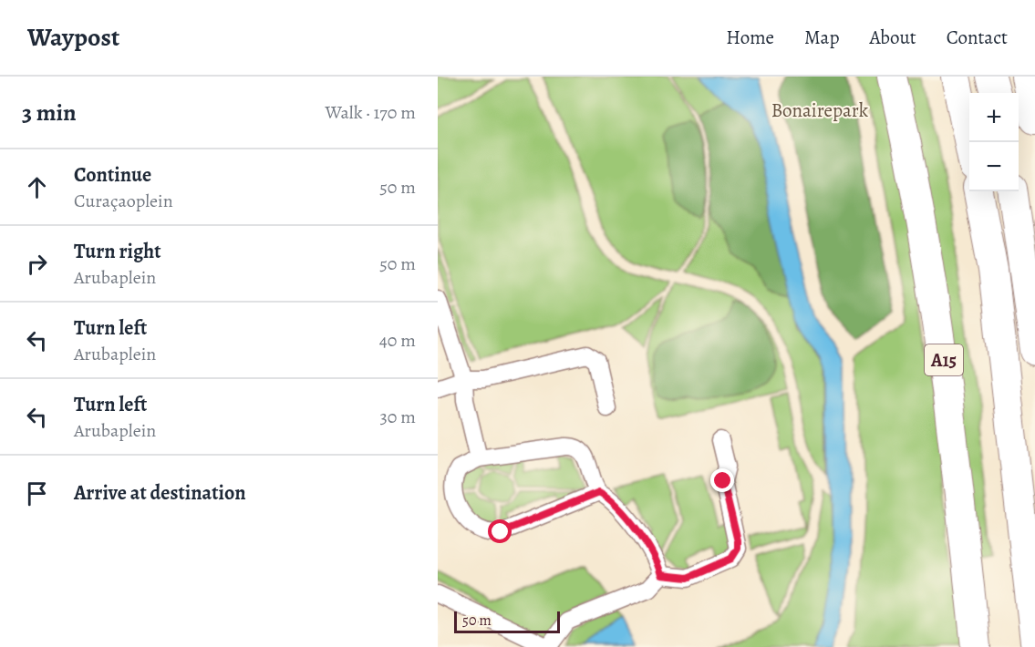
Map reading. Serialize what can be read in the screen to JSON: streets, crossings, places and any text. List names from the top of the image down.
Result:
{
  "streets": {
    "highway": ["A15"]
  },
  "parks": ["Bonairepark"],
  "scale_bar": "50 m",
  "page": {
    "header": "Waypost",
    "nav": [
      "Home",
      "Map",
      "About",
      "Contact"
    ],
    "heading": ["3 min", "Walk · 170 m"],
    "map_buttons": ["+", "−"],
    "list": [
      ["Continue", "Curaçaoplein", "50 m"],
      ["Turn right", "Arubaplein", "50 m"],
      ["Turn left", "Arubaplein", "40 m"],
      ["Turn left", "Arubaplein", "30 m"],
      "Arrive at destination"
    ],
    "scale": "50 m"
  }
}
